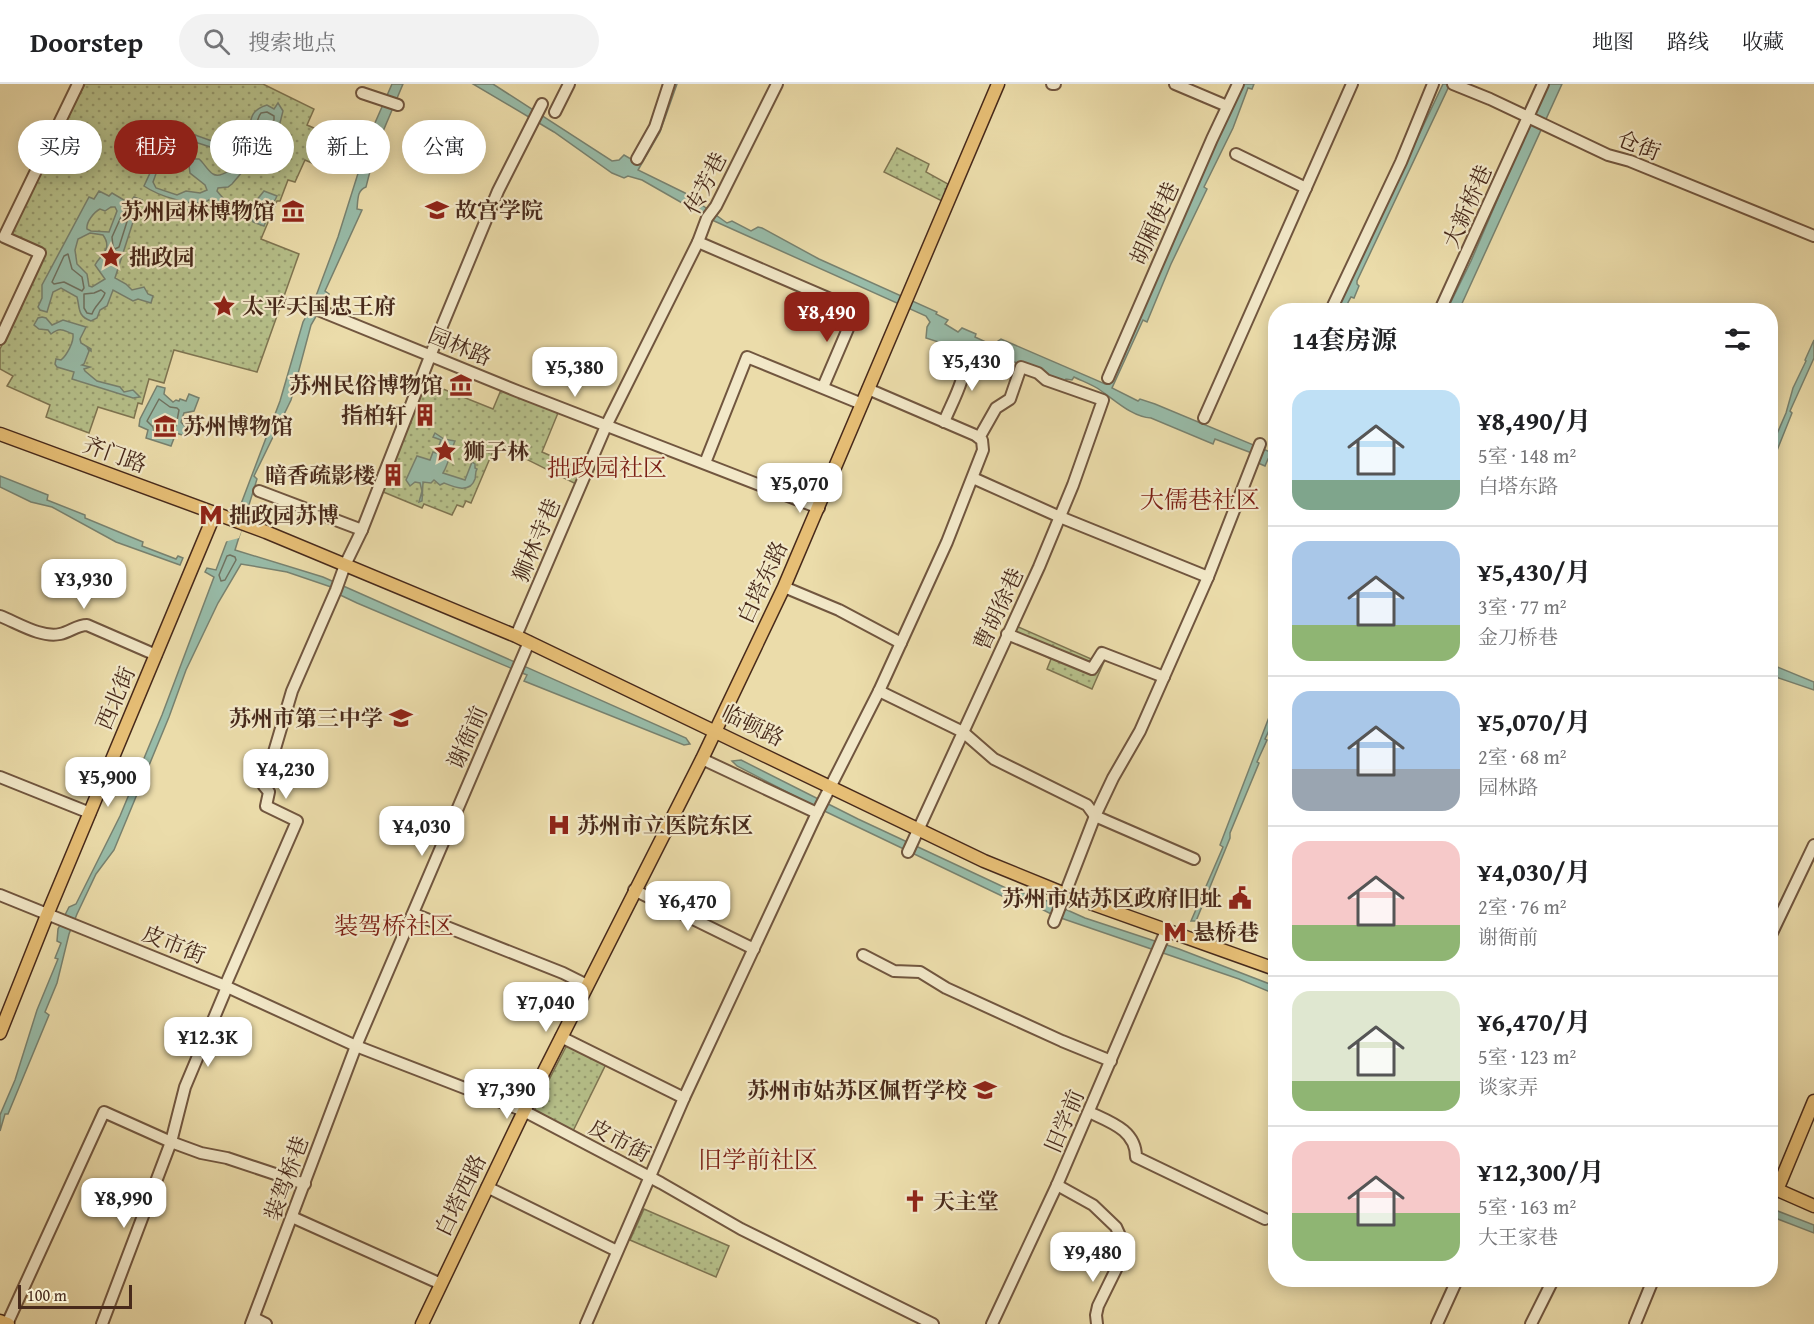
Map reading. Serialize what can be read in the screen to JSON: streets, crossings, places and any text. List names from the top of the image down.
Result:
{
  "streets": {
    "main road": [
      "齐门路",
      "白塔东路",
      "西北街",
      "临顿路",
      "白塔西路"
    ],
    "street": [
      "仓街",
      "传芳巷",
      "大新桥巷",
      "胡厢使巷",
      "园林路",
      "狮林寺巷",
      "曹胡徐巷",
      "谢衙前",
      "皮市街",
      "旧学前",
      "装驾桥巷"
    ]
  },
  "crossings": [
    ["仓街", "大新桥巷"],
    ["传芳巷", "园林路"],
    ["传芳巷", "狮林寺巷"],
    ["园林路", "狮林寺巷"],
    ["园林路", "白塔东路"],
    ["齐门路", "西北街"],
    ["齐门路", "临顿路"],
    ["狮林寺巷", "临顿路"],
    ["白塔东路", "临顿路"],
    ["白塔东路", "白塔西路"],
    ["曹胡徐巷", "临顿路"],
    ["西北街", "临顿路"],
    ["西北街", "皮市街"],
    ["临顿路", "谢衙前"],
    ["临顿路", "旧学前"],
    ["临顿路", "白塔西路"],
    ["谢衙前", "皮市街"],
    ["谢衙前", "装驾桥巷"],
    ["皮市街", "装驾桥巷"],
    ["皮市街", "白塔西路"]
  ],
  "districts": [
    "拙政园社区",
    "大儒巷社区",
    "装驾桥社区",
    "旧学前社区"
  ],
  "places": {
    "school or university": ["故宫学院", "苏州市第三中学", "苏州市姑苏区佩哲学校"],
    "museum": ["苏州园林博物馆", "苏州民俗博物馆", "苏州博物馆"],
    "place": ["拙政园", "太平天国忠王府", "狮子林"],
    "building": ["指柏轩", "暗香疏影楼"],
    "metro station": ["拙政园苏博", "悬桥巷"],
    "hospital": ["苏州市立医院东区"],
    "public building": ["苏州市姑苏区政府旧址"],
    "church": ["天主堂"]
  },
  "scale_bar": "100 m",
  "page": {
    "header": "Doorstep",
    "search": "搜索地点",
    "nav": ["地图", "路线", "收藏"],
    "chip": [
      "买房",
      "租房",
      "筛选",
      "新上",
      "公寓"
    ],
    "price": [
      "¥8,490",
      "¥5,430",
      "¥5,380",
      "¥5,070",
      "¥3,930",
      "¥4,230",
      "¥5,900",
      "¥4,030",
      "¥6,470",
      "¥7,040",
      "¥12.3K",
      "¥7,390",
      "¥8,990",
      "¥9,480"
    ],
    "heading": "14套房源",
    "list": [
      {
        "name": "¥8,490/月",
        "note": "5室 · 148 m² · 白塔东路"
      },
      {
        "name": "¥5,430/月",
        "note": "3室 · 77 m² · 金刀桥巷"
      },
      {
        "name": "¥5,070/月",
        "note": "2室 · 68 m² · 园林路"
      },
      {
        "name": "¥4,030/月",
        "note": "2室 · 76 m² · 谢衙前"
      },
      {
        "name": "¥6,470/月",
        "note": "5室 · 123 m² · 谈家弄"
      },
      {
        "name": "¥12,300/月",
        "note": "5室 · 163 m² · 大王家巷"
      }
    ],
    "scale": "100 m"
  }
}
